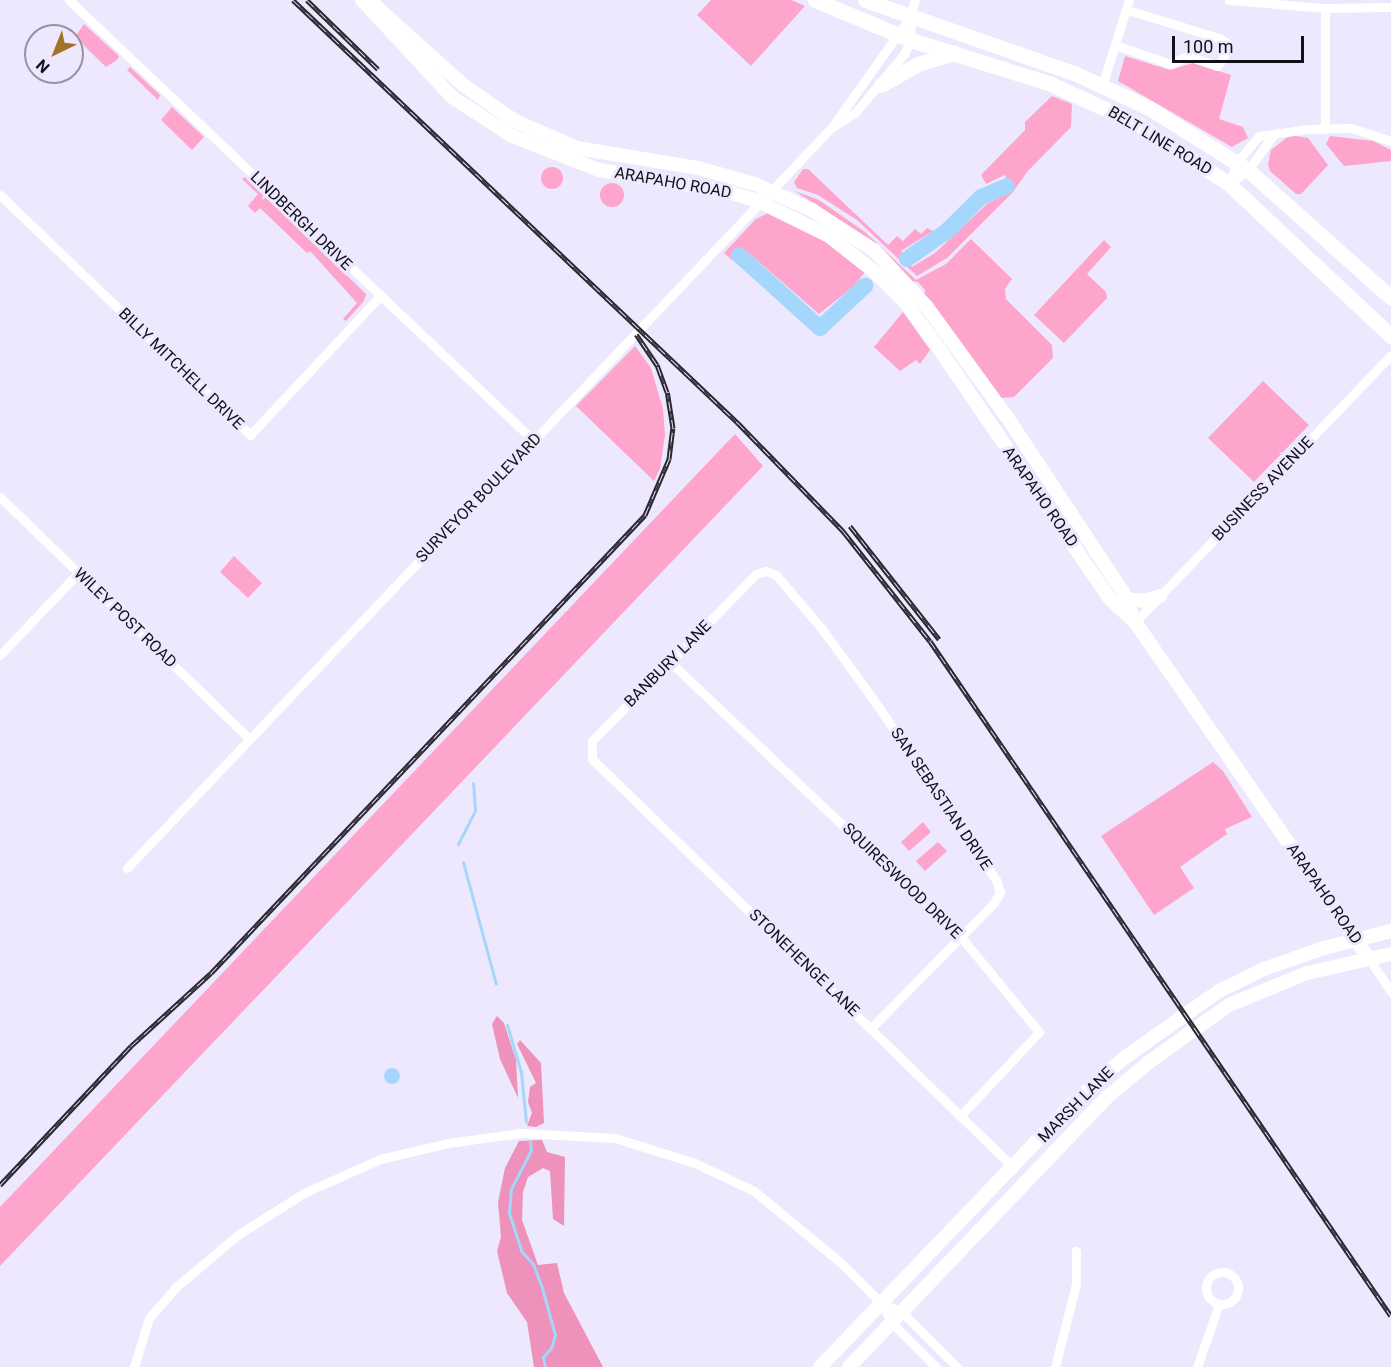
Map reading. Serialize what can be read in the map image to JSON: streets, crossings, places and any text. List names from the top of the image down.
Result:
{
  "streets": {
    "main road": ["BELT LINE ROAD", "ARAPAHO ROAD", "MARSH LANE"],
    "street": [
      "LINDBERGH DRIVE",
      "BILLY MITCHELL DRIVE",
      "BUSINESS AVENUE",
      "SURVEYOR BOULEVARD",
      "WILEY POST ROAD",
      "BANBURY LANE",
      "SAN SEBASTIAN DRIVE",
      "SQUIRESWOOD DRIVE",
      "STONEHENGE LANE"
    ]
  },
  "crossings": [
    ["BELT LINE ROAD", "SURVEYOR BOULEVARD"],
    ["ARAPAHO ROAD", "BUSINESS AVENUE"],
    ["ARAPAHO ROAD", "SURVEYOR BOULEVARD"],
    ["ARAPAHO ROAD", "MARSH LANE"],
    ["LINDBERGH DRIVE", "BILLY MITCHELL DRIVE"],
    ["LINDBERGH DRIVE", "SURVEYOR BOULEVARD"],
    ["SURVEYOR BOULEVARD", "WILEY POST ROAD"],
    ["BANBURY LANE", "SAN SEBASTIAN DRIVE"],
    ["BANBURY LANE", "SQUIRESWOOD DRIVE"],
    ["BANBURY LANE", "STONEHENGE LANE"],
    ["SAN SEBASTIAN DRIVE", "SQUIRESWOOD DRIVE"],
    ["SAN SEBASTIAN DRIVE", "STONEHENGE LANE"],
    ["SQUIRESWOOD DRIVE", "STONEHENGE LANE"],
    ["STONEHENGE LANE", "MARSH LANE"]
  ],
  "scale_bar": "100 m",
  "north": "bottom left"
}
